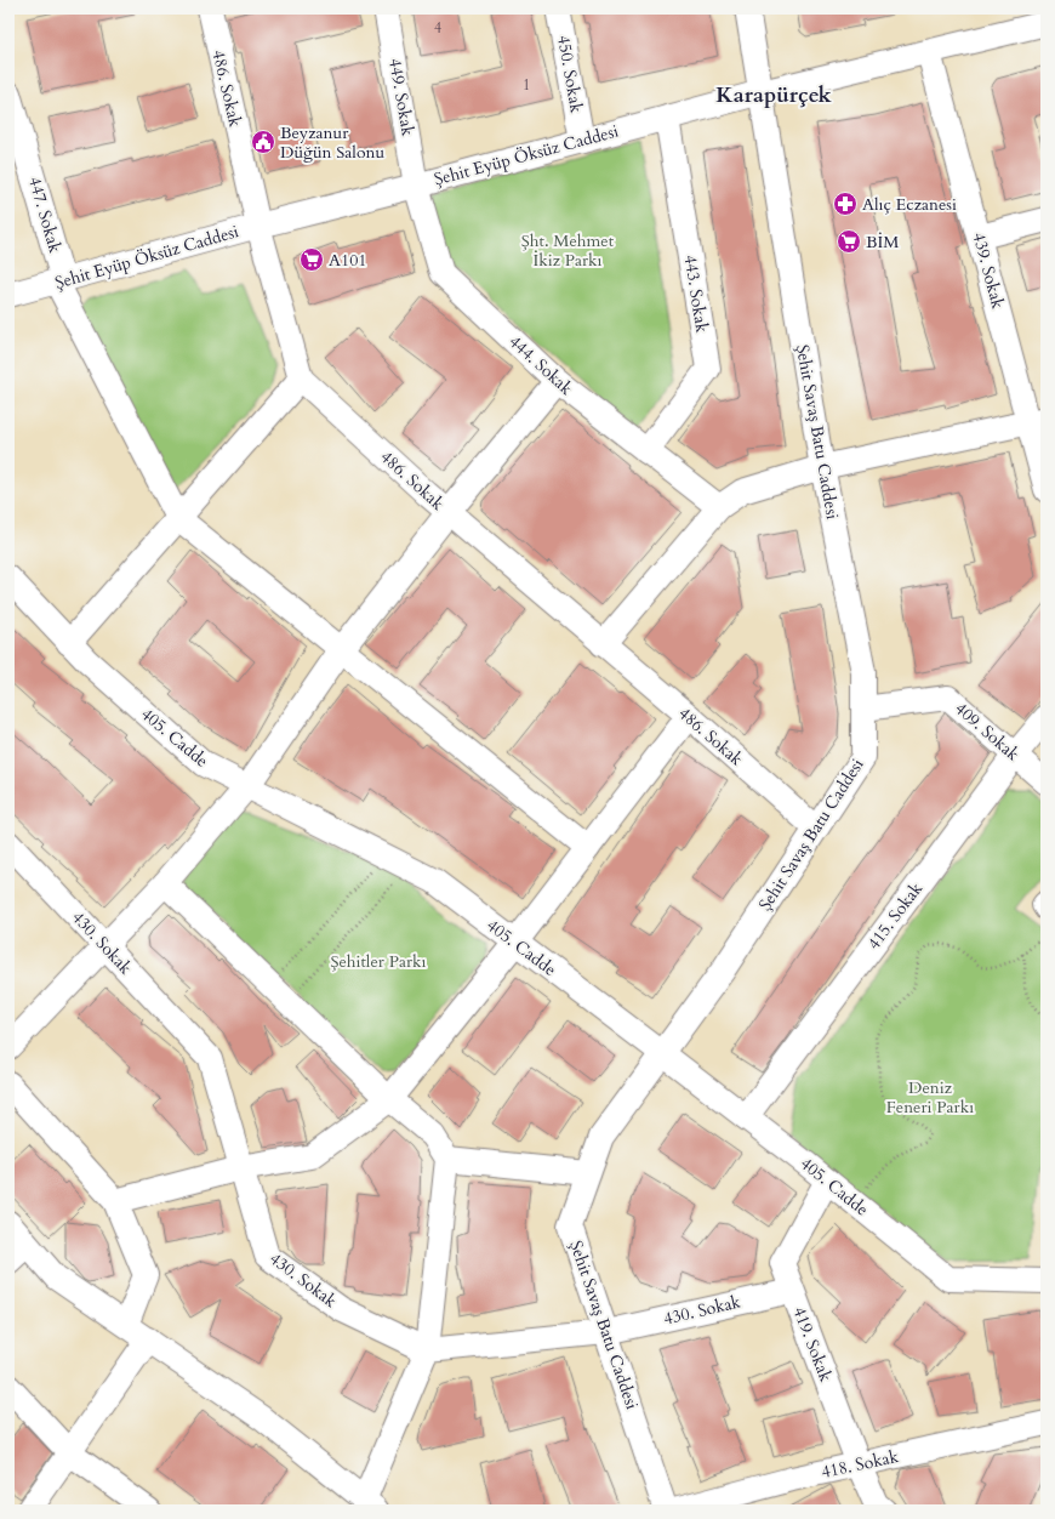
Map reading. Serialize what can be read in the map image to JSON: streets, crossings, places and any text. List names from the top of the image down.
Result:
{
  "streets": {
    "street": [
      "450. Sokak",
      "486. Sokak",
      "449. Sokak",
      "Şehit Eyüp Öksüz Caddesi",
      "447. Sokak",
      "439. Sokak",
      "443. Sokak",
      "444. Sokak",
      "Şehit Savaş Batu Caddesi",
      "409. Sokak",
      "405. Cadde",
      "415. Sokak",
      "430. Sokak",
      "419. Sokak",
      "418. Sokak"
    ]
  },
  "crossings": [
    ["450. Sokak", "Şehit Eyüp Öksüz Caddesi"],
    ["486. Sokak", "Şehit Eyüp Öksüz Caddesi"],
    ["486. Sokak", "Şehit Savaş Batu Caddesi"],
    ["449. Sokak", "Şehit Eyüp Öksüz Caddesi"],
    ["449. Sokak", "444. Sokak"],
    ["Şehit Eyüp Öksüz Caddesi", "447. Sokak"],
    ["Şehit Eyüp Öksüz Caddesi", "439. Sokak"],
    ["Şehit Eyüp Öksüz Caddesi", "443. Sokak"],
    ["Şehit Eyüp Öksüz Caddesi", "444. Sokak"],
    ["Şehit Eyüp Öksüz Caddesi", "Şehit Savaş Batu Caddesi"],
    ["443. Sokak", "444. Sokak"],
    ["Şehit Savaş Batu Caddesi", "409. Sokak"],
    ["Şehit Savaş Batu Caddesi", "405. Cadde"],
    ["Şehit Savaş Batu Caddesi", "430. Sokak"],
    ["409. Sokak", "415. Sokak"],
    ["405. Cadde", "415. Sokak"],
    ["405. Cadde", "419. Sokak"],
    ["430. Sokak", "419. Sokak"],
    ["419. Sokak", "418. Sokak"]
  ],
  "districts": ["Karapürçek"],
  "parks": ["Şht. Mehmet İkiz Parkı", "Şehitler Parkı", "Deniz Feneri Parkı"],
  "places": {
    "public building": ["Beyzanur Düğün Salonu"],
    "pharmacy": ["Alıç Eczanesi"],
    "supermarket": ["BİM", "A101"]
  },
  "house_numbers": ["4", "1"]
}
